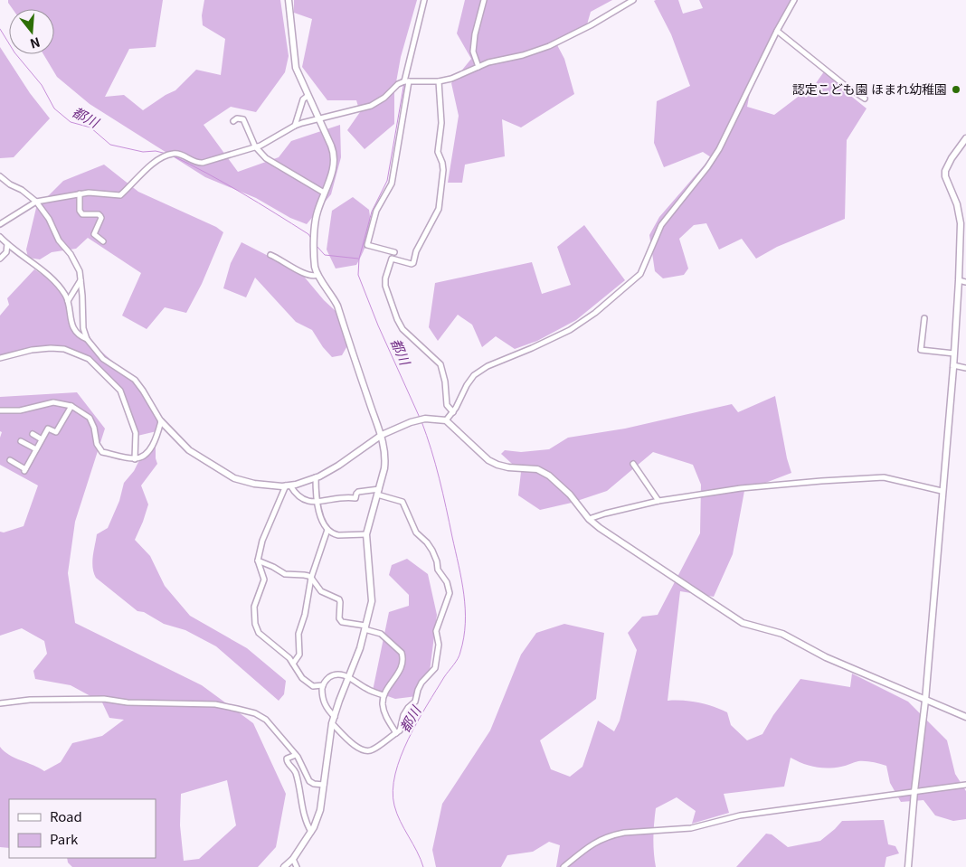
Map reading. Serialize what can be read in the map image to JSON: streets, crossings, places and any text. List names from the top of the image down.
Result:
{
  "water": ["都川"],
  "places": ["認定こども園 ほまれ幼稚園"],
  "legend": ["Road", "Park"],
  "north": "bottom"
}
